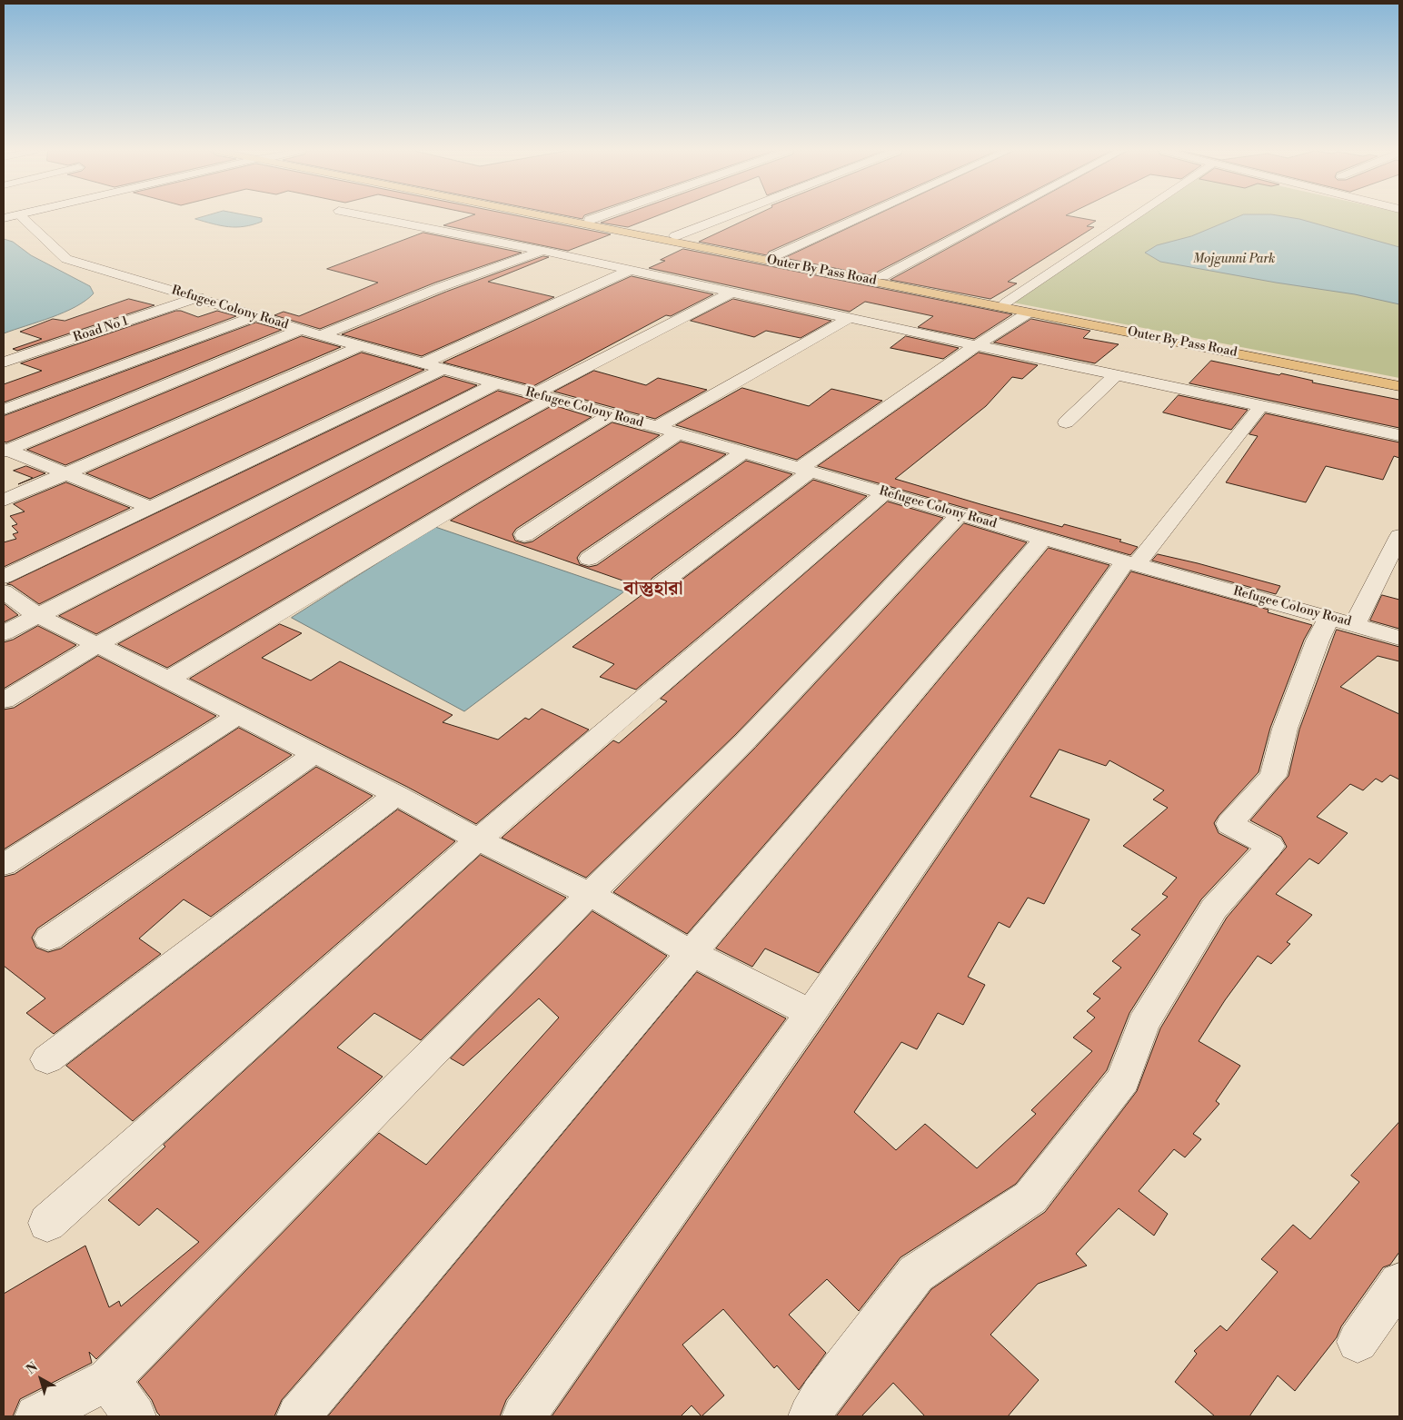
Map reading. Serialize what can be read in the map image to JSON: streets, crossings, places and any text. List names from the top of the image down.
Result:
{
  "streets": {
    "main road": ["Outer By Pass Road"],
    "street": ["Refugee Colony Road", "Road No 1"]
  },
  "crossings": [
    ["Refugee Colony Road", "Road No 1"]
  ],
  "districts": ["বাস্তুহারা"],
  "parks": ["Mojgunni Park"],
  "north": "top left"
}
